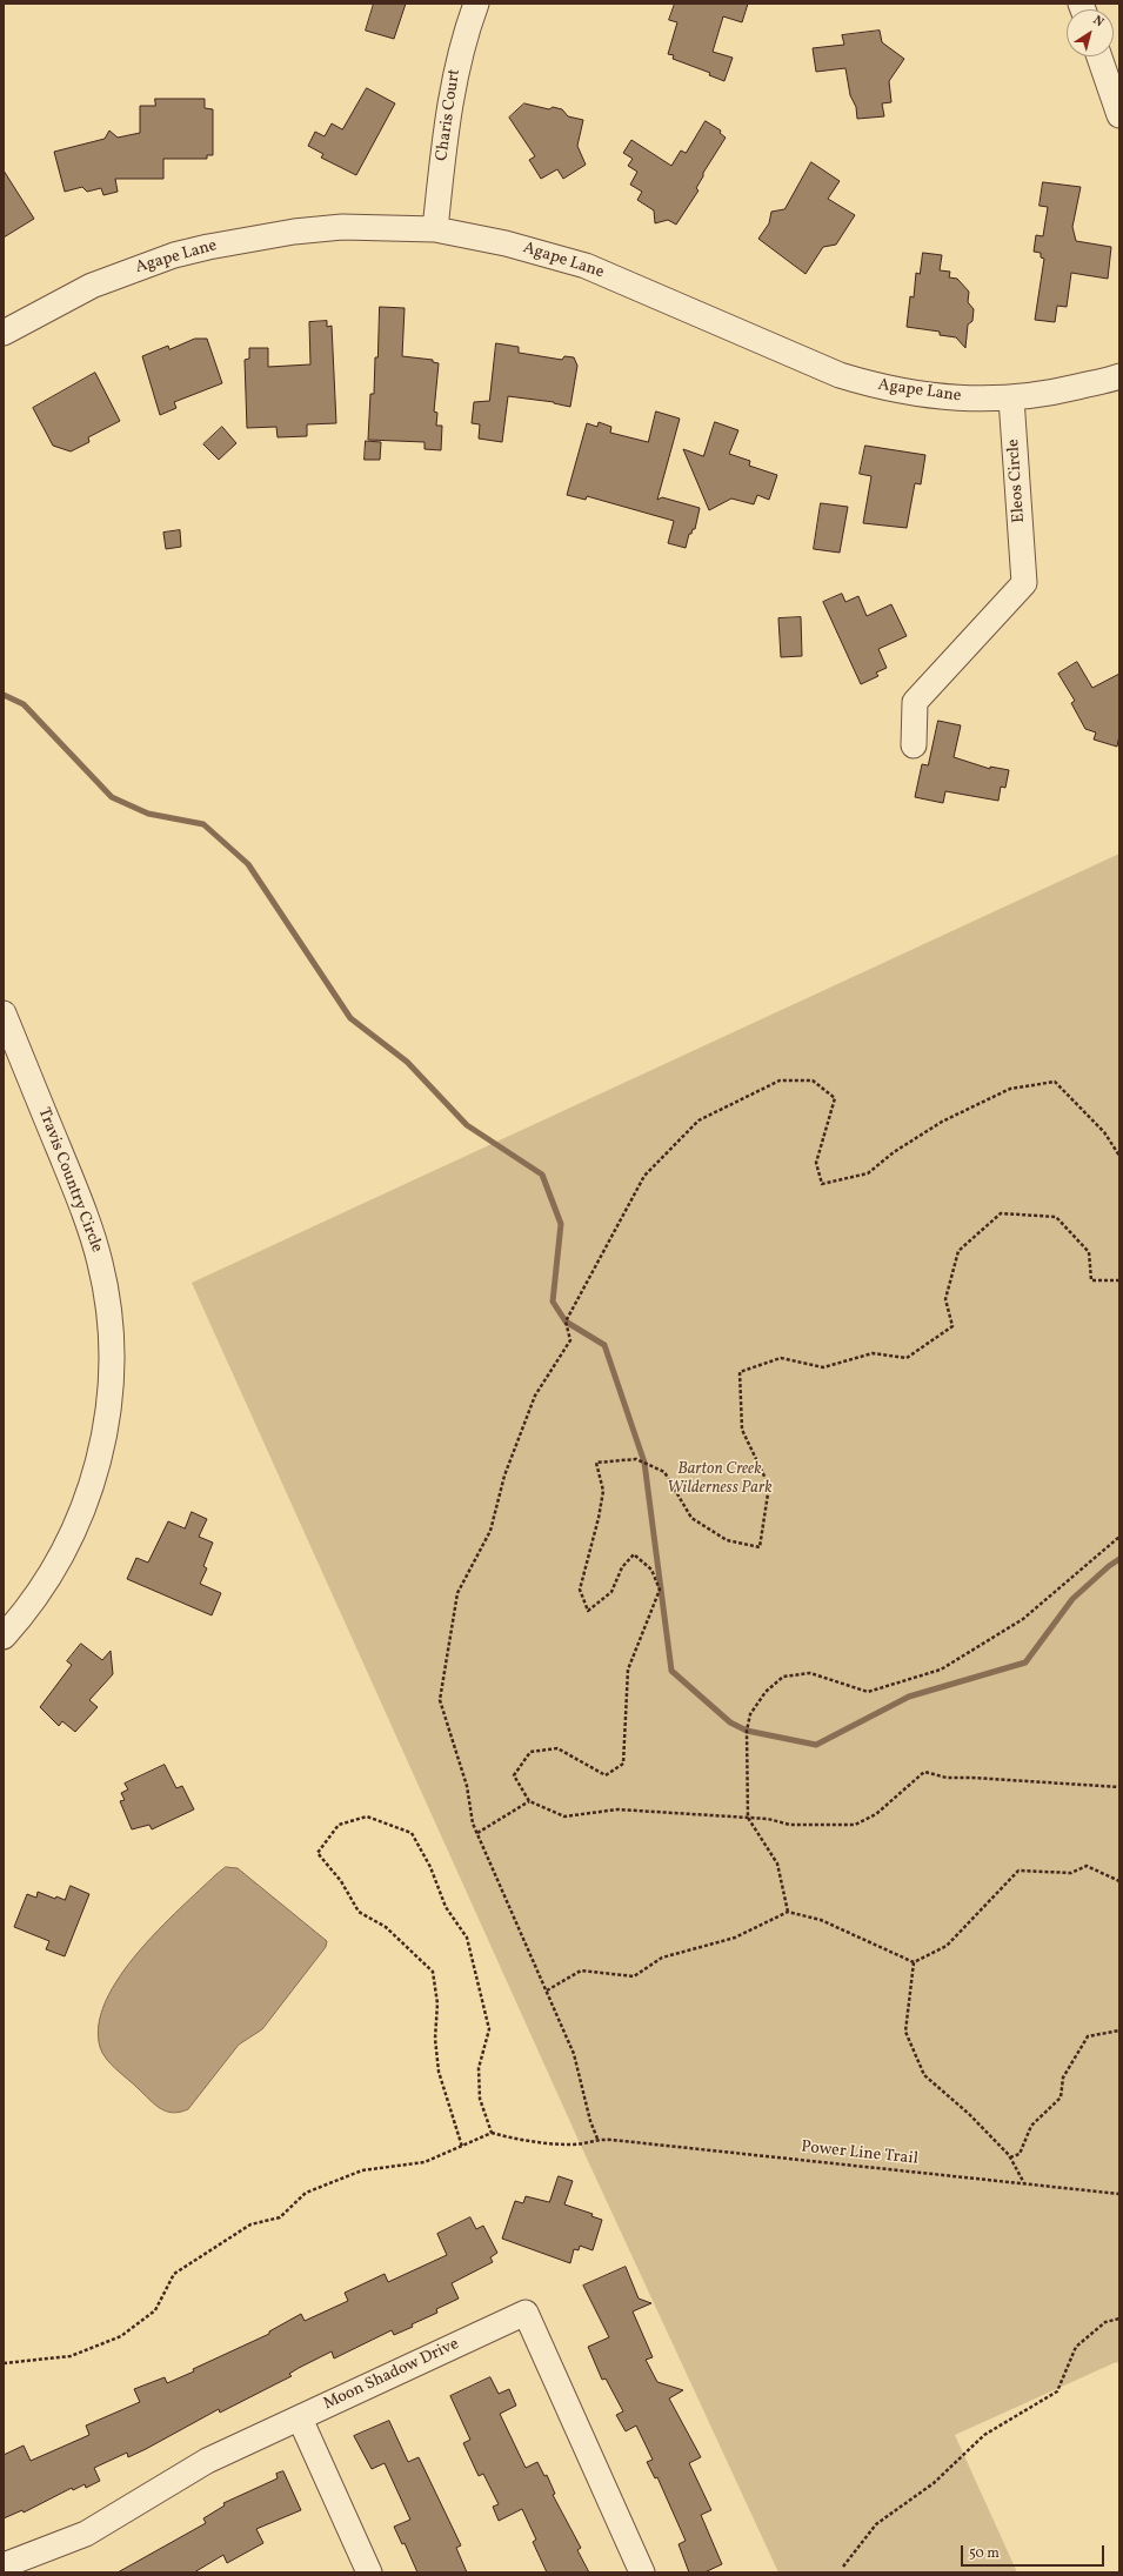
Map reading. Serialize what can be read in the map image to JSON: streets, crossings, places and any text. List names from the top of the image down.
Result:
{
  "streets": {
    "street": [
      "Charis Court",
      "Agape Lane",
      "Eleos Circle",
      "Travis Country Circle",
      "Moon Shadow Drive"
    ],
    "path": ["Power Line Trail"]
  },
  "crossings": [
    ["Charis Court", "Agape Lane"],
    ["Agape Lane", "Eleos Circle"]
  ],
  "parks": ["Barton Creek Wilderness Park"],
  "scale_bar": "50 m",
  "north": "top right"
}
